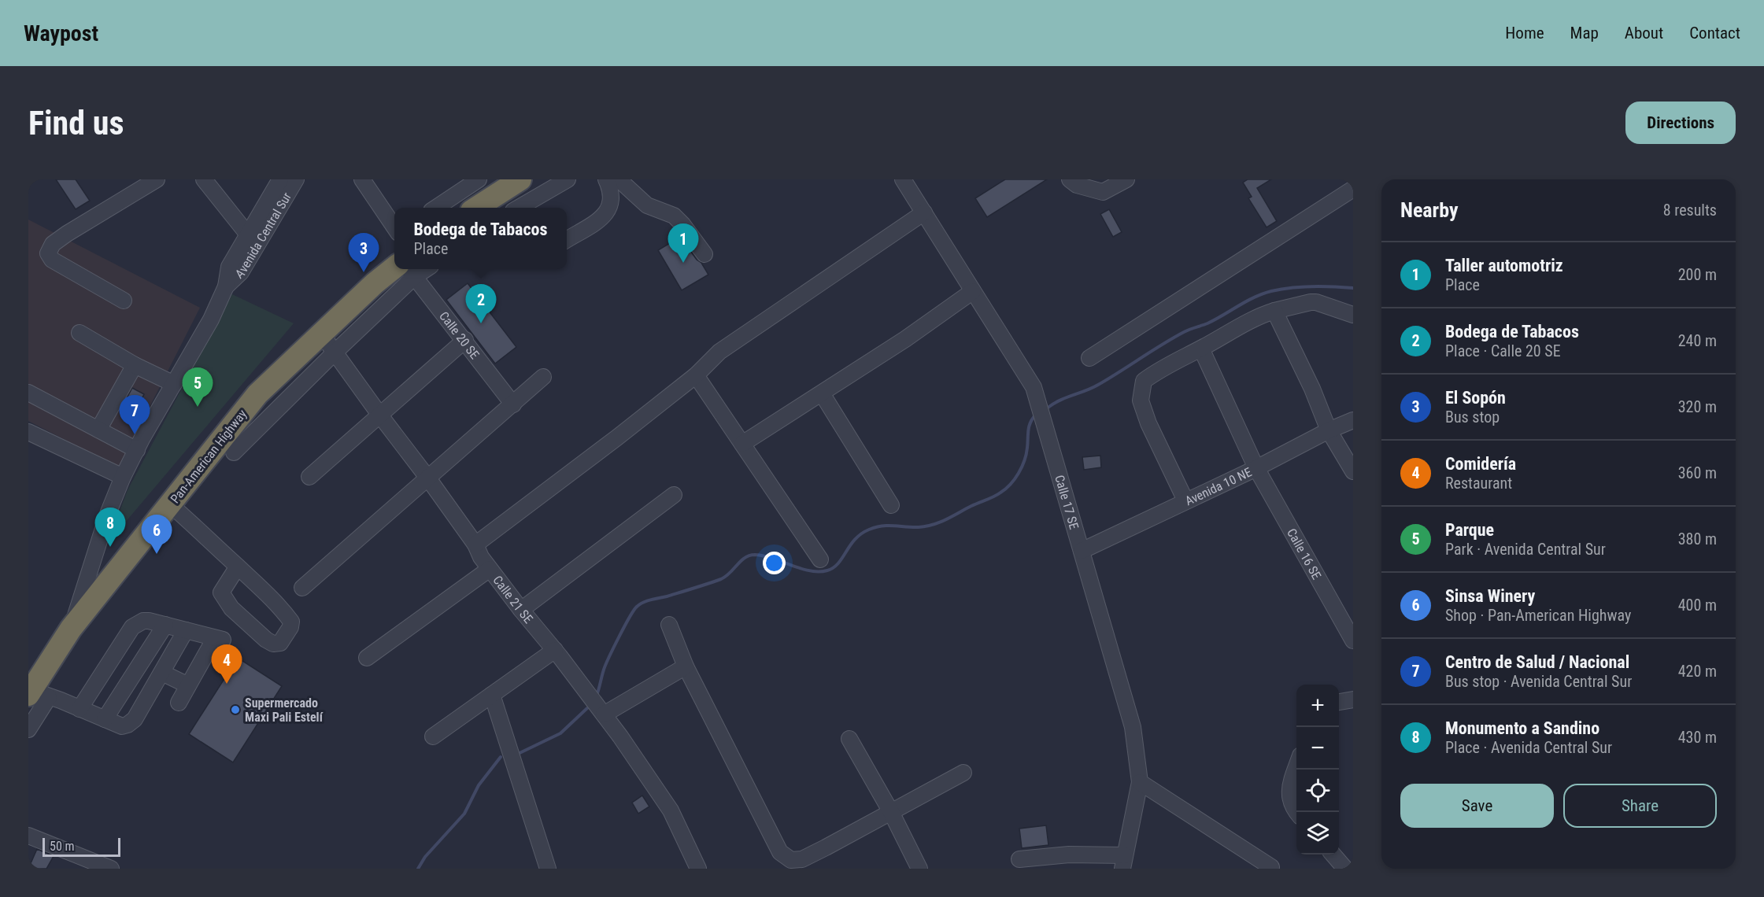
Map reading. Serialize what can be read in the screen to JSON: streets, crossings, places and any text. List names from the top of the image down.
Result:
{
  "streets": {
    "highway": ["Pan-American Highway"],
    "street": [
      "Avenida Central Sur",
      "Calle 20 SE",
      "Avenida 10 NE",
      "Calle 17 SE",
      "Calle 16 SE",
      "Calle 21 SE"
    ]
  },
  "crossings": [
    ["Avenida Central Sur", "Pan-American Highway"],
    ["Calle 20 SE", "Pan-American Highway"],
    ["Pan-American Highway", "Calle 21 SE"],
    ["Avenida 10 NE", "Calle 17 SE"],
    ["Avenida 10 NE", "Calle 16 SE"]
  ],
  "places": ["Supermercado Maxi Pali Estelí"],
  "scale_bar": "50 m",
  "page": {
    "header": "Waypost",
    "nav": [
      "Home",
      "Map",
      "About",
      "Contact"
    ],
    "buttons": [
      "Directions",
      ["Save", "Share"]
    ],
    "title": "Find us",
    "heading": ["Nearby", "8 results"],
    "popup": ["Bodega de Tabacos", "Place"],
    "pins": [
      "1",
      "3",
      "2",
      "5",
      "7",
      "8",
      "6",
      "4"
    ],
    "list": [
      {
        "mark": "1",
        "name": "Taller automotriz",
        "note": "Place",
        "value": "200 m"
      },
      {
        "mark": "2",
        "name": "Bodega de Tabacos",
        "note": "Place · Calle 20 SE",
        "value": "240 m"
      },
      {
        "mark": "3",
        "name": "El Sopón",
        "note": "Bus stop",
        "value": "320 m"
      },
      {
        "mark": "4",
        "name": "Comidería",
        "note": "Restaurant",
        "value": "360 m"
      },
      {
        "mark": "5",
        "name": "Parque",
        "note": "Park · Avenida Central Sur",
        "value": "380 m"
      },
      {
        "mark": "6",
        "name": "Sinsa Winery",
        "note": "Shop · Pan-American Highway",
        "value": "400 m"
      },
      {
        "mark": "7",
        "name": "Centro de Salud / Nacional",
        "note": "Bus stop · Avenida Central Sur",
        "value": "420 m"
      },
      {
        "mark": "8",
        "name": "Monumento a Sandino",
        "note": "Place · Avenida Central Sur",
        "value": "430 m"
      }
    ],
    "map_buttons": ["+", "−"],
    "scale": "50 m"
  }
}
